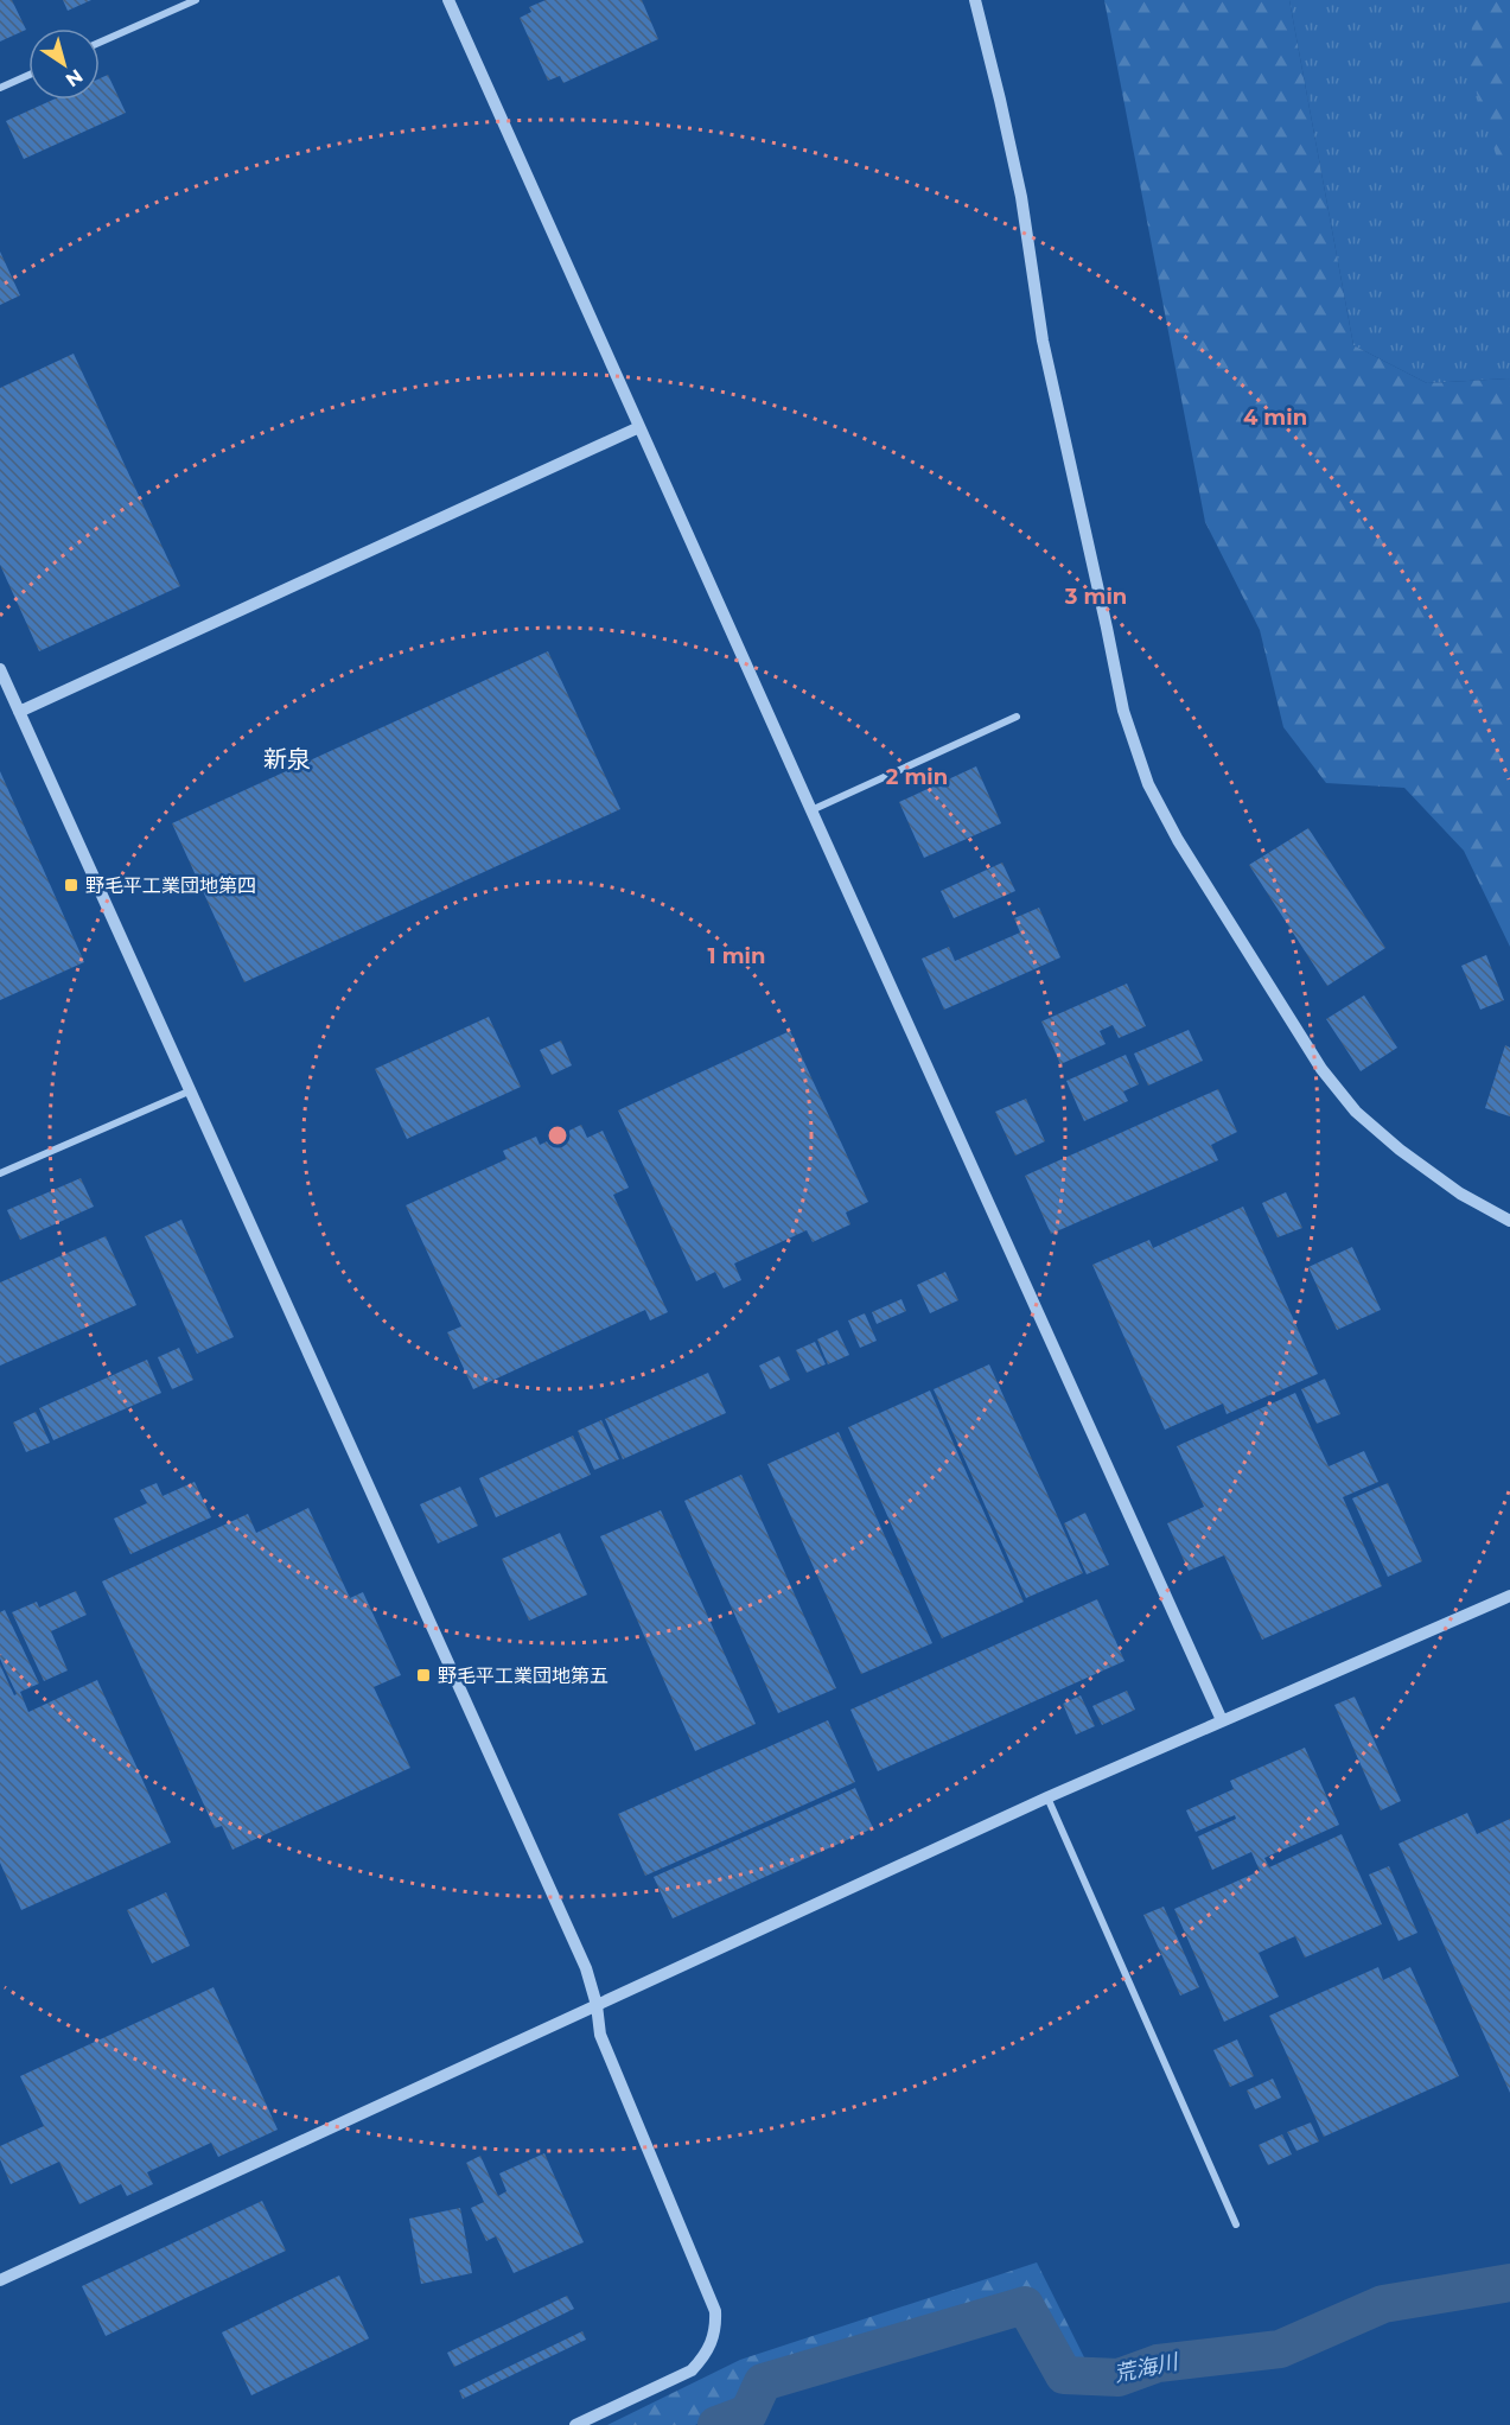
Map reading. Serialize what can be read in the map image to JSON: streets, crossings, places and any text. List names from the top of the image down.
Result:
{
  "districts": ["新泉"],
  "water": ["荒海川"],
  "places": {
    "transit": ["野毛平工業団地第四", "野毛平工業団地第五"]
  },
  "north": "bottom right",
  "rings": [
    "4 min",
    "3 min",
    "2 min",
    "1 min"
  ]
}
